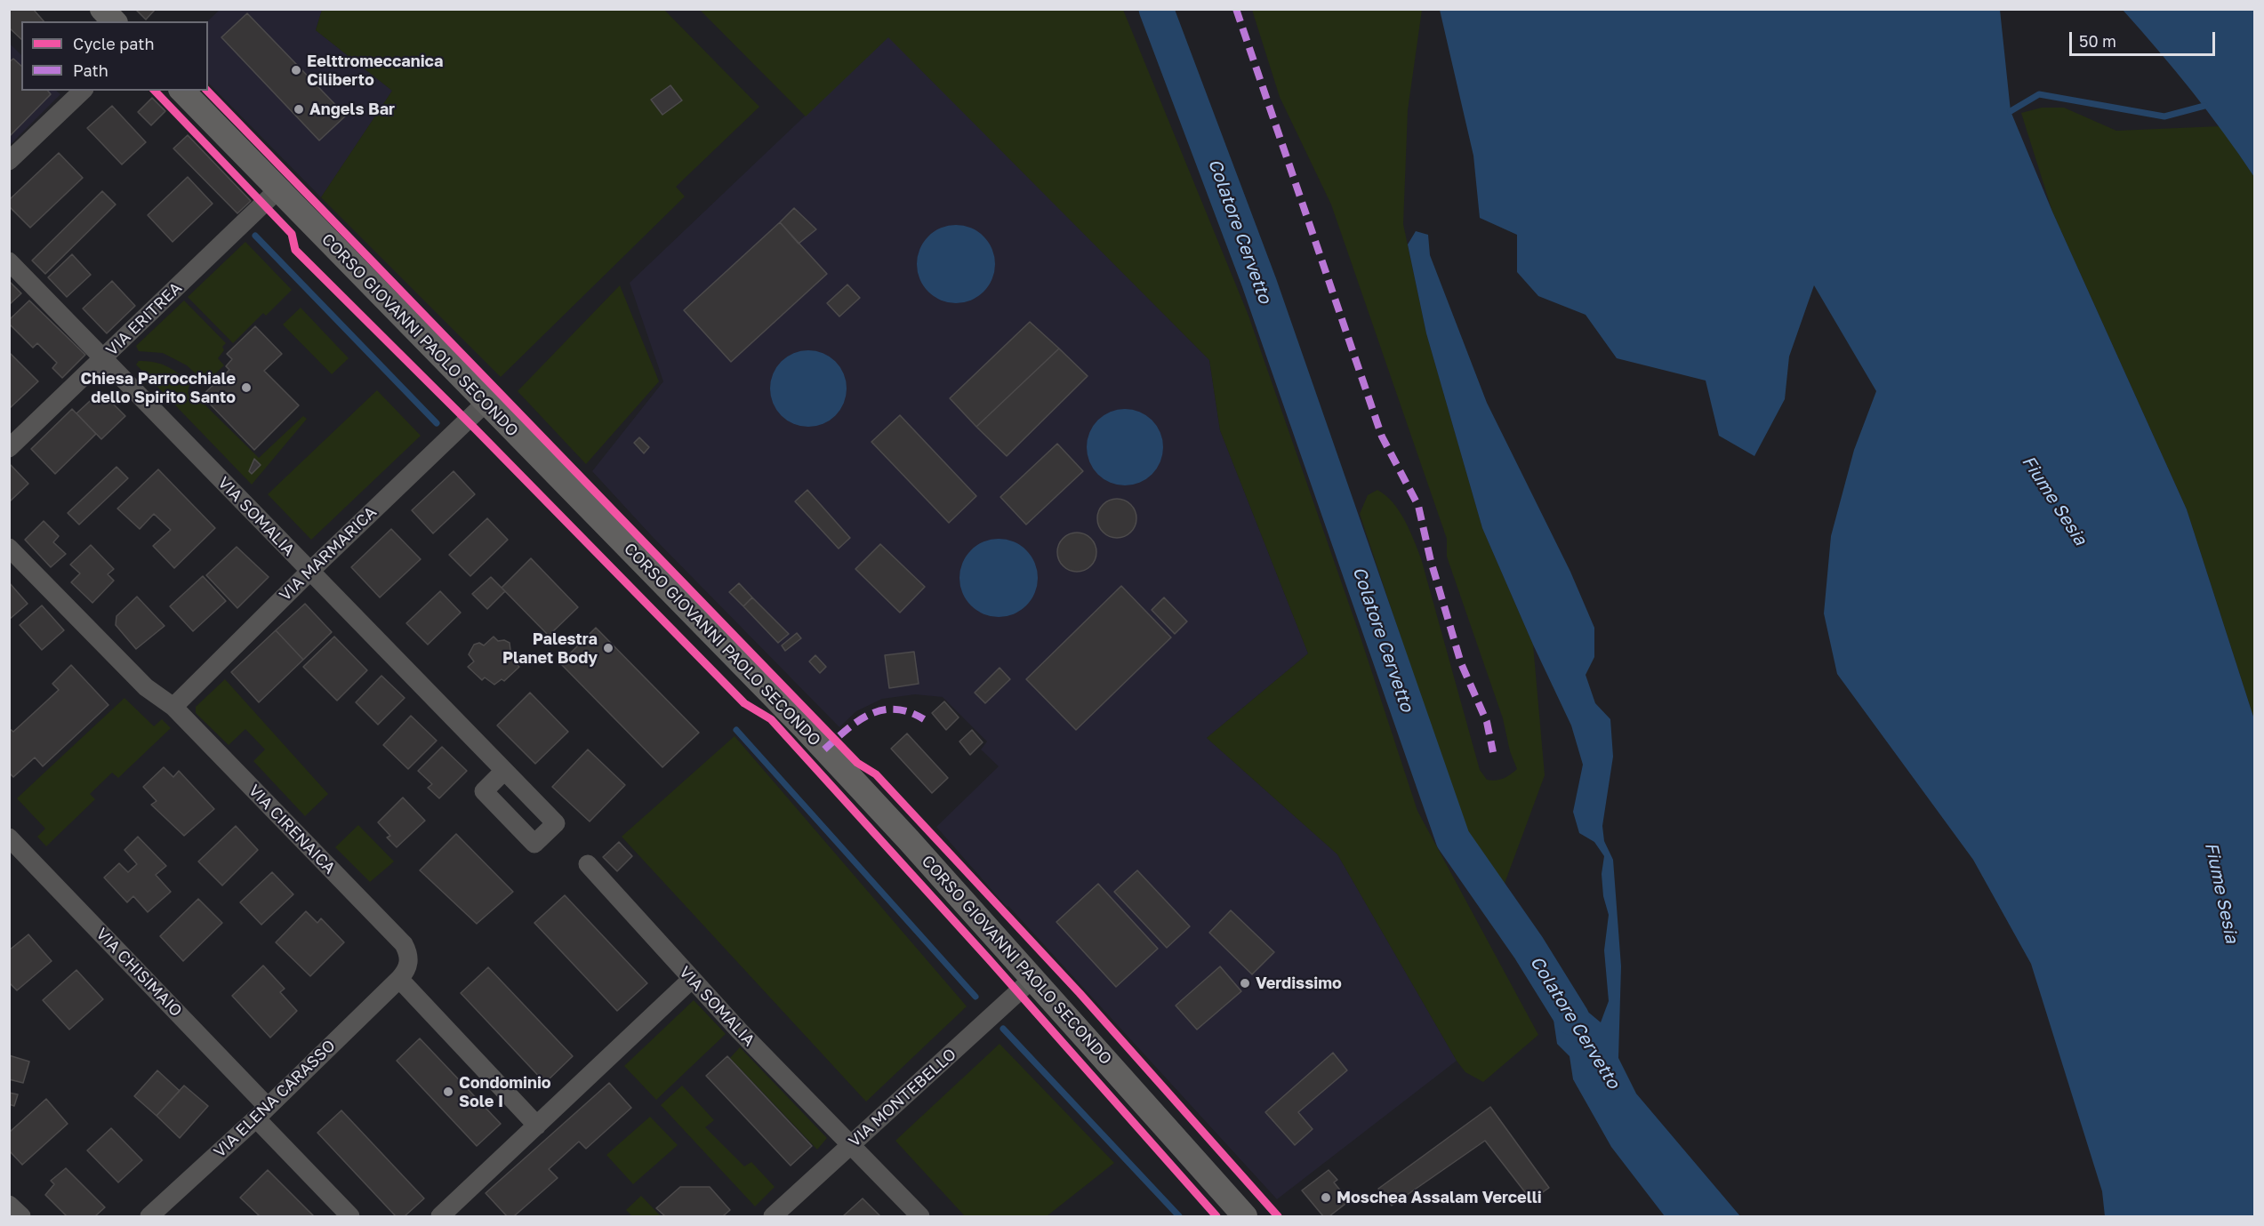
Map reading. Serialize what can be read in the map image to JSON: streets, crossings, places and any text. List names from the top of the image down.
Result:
{
  "streets": {
    "main road": ["CORSO GIOVANNI PAOLO SECONDO"],
    "street": [
      "VIA ERITREA",
      "VIA SOMALIA",
      "VIA MARMARICA",
      "VIA CIRENAICA",
      "VIA CHISIMAIO",
      "VIA MONTEBELLO",
      "VIA ELENA CARASSO"
    ]
  },
  "crossings": [
    ["VIA ERITREA", "CORSO GIOVANNI PAOLO SECONDO"],
    ["VIA ERITREA", "VIA SOMALIA"],
    ["CORSO GIOVANNI PAOLO SECONDO", "VIA MARMARICA"],
    ["CORSO GIOVANNI PAOLO SECONDO", "VIA MONTEBELLO"],
    ["VIA SOMALIA", "VIA MARMARICA"],
    ["VIA SOMALIA", "VIA MONTEBELLO"],
    ["VIA MARMARICA", "VIA CIRENAICA"],
    ["VIA CIRENAICA", "VIA ELENA CARASSO"],
    ["VIA CHISIMAIO", "VIA ELENA CARASSO"]
  ],
  "water": ["Colatore Cervetto", "Fiume Sesia"],
  "places": [
    "Eelttromeccanica Ciliberto",
    "Angels Bar",
    "Chiesa Parrocchiale dello Spirito Santo",
    "Palestra Planet Body",
    "Verdissimo",
    "Condominio Sole I",
    "Moschea Assalam Vercelli"
  ],
  "legend": ["Cycle path", "Path"],
  "scale_bar": "50 m"
}
